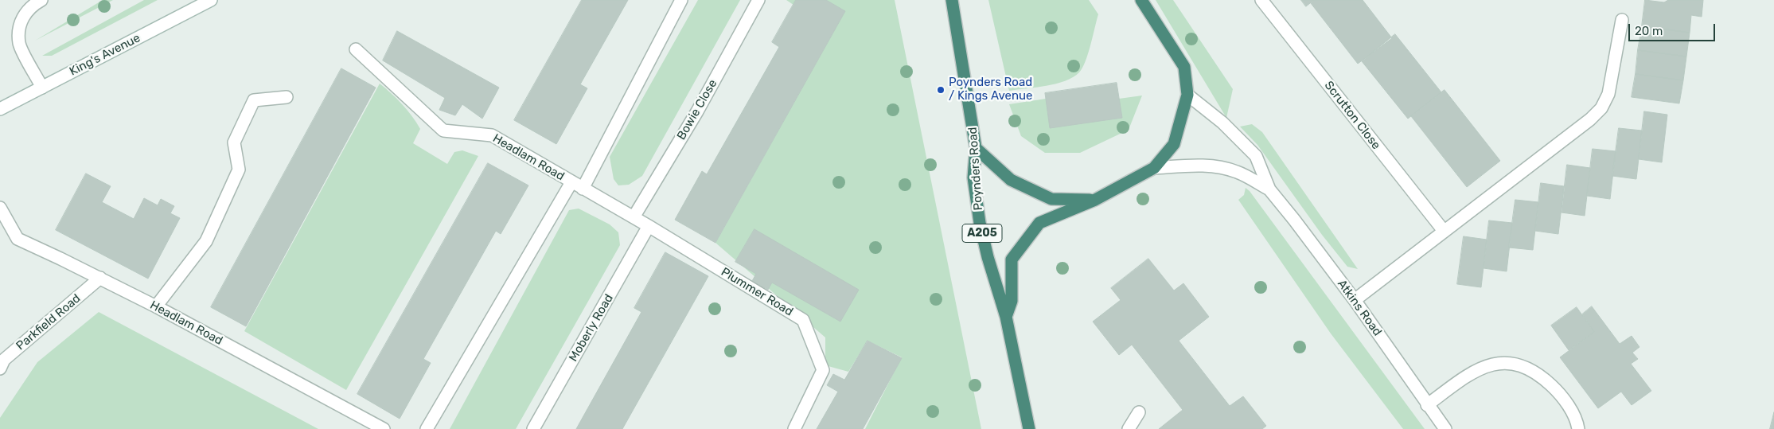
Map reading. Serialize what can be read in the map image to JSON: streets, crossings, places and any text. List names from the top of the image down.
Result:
{
  "streets": {
    "highway": ["Poynders Road", "A205"],
    "street": [
      "King's Avenue",
      "Bowie Close",
      "Scrutton Close",
      "Headlam Road",
      "Plummer Road",
      "Atkins Road",
      "Parkfield Road",
      "Moberly Road"
    ]
  },
  "crossings": [
    ["Bowie Close", "Headlam Road"],
    ["Headlam Road", "Plummer Road"],
    ["Headlam Road", "Parkfield Road"],
    ["Headlam Road", "Moberly Road"],
    ["Poynders Road", "A205"],
    ["A205", "Atkins Road"],
    ["Plummer Road", "Moberly Road"]
  ],
  "places": ["Poynders Road / Kings Avenue"],
  "scale_bar": "20 m"
}
